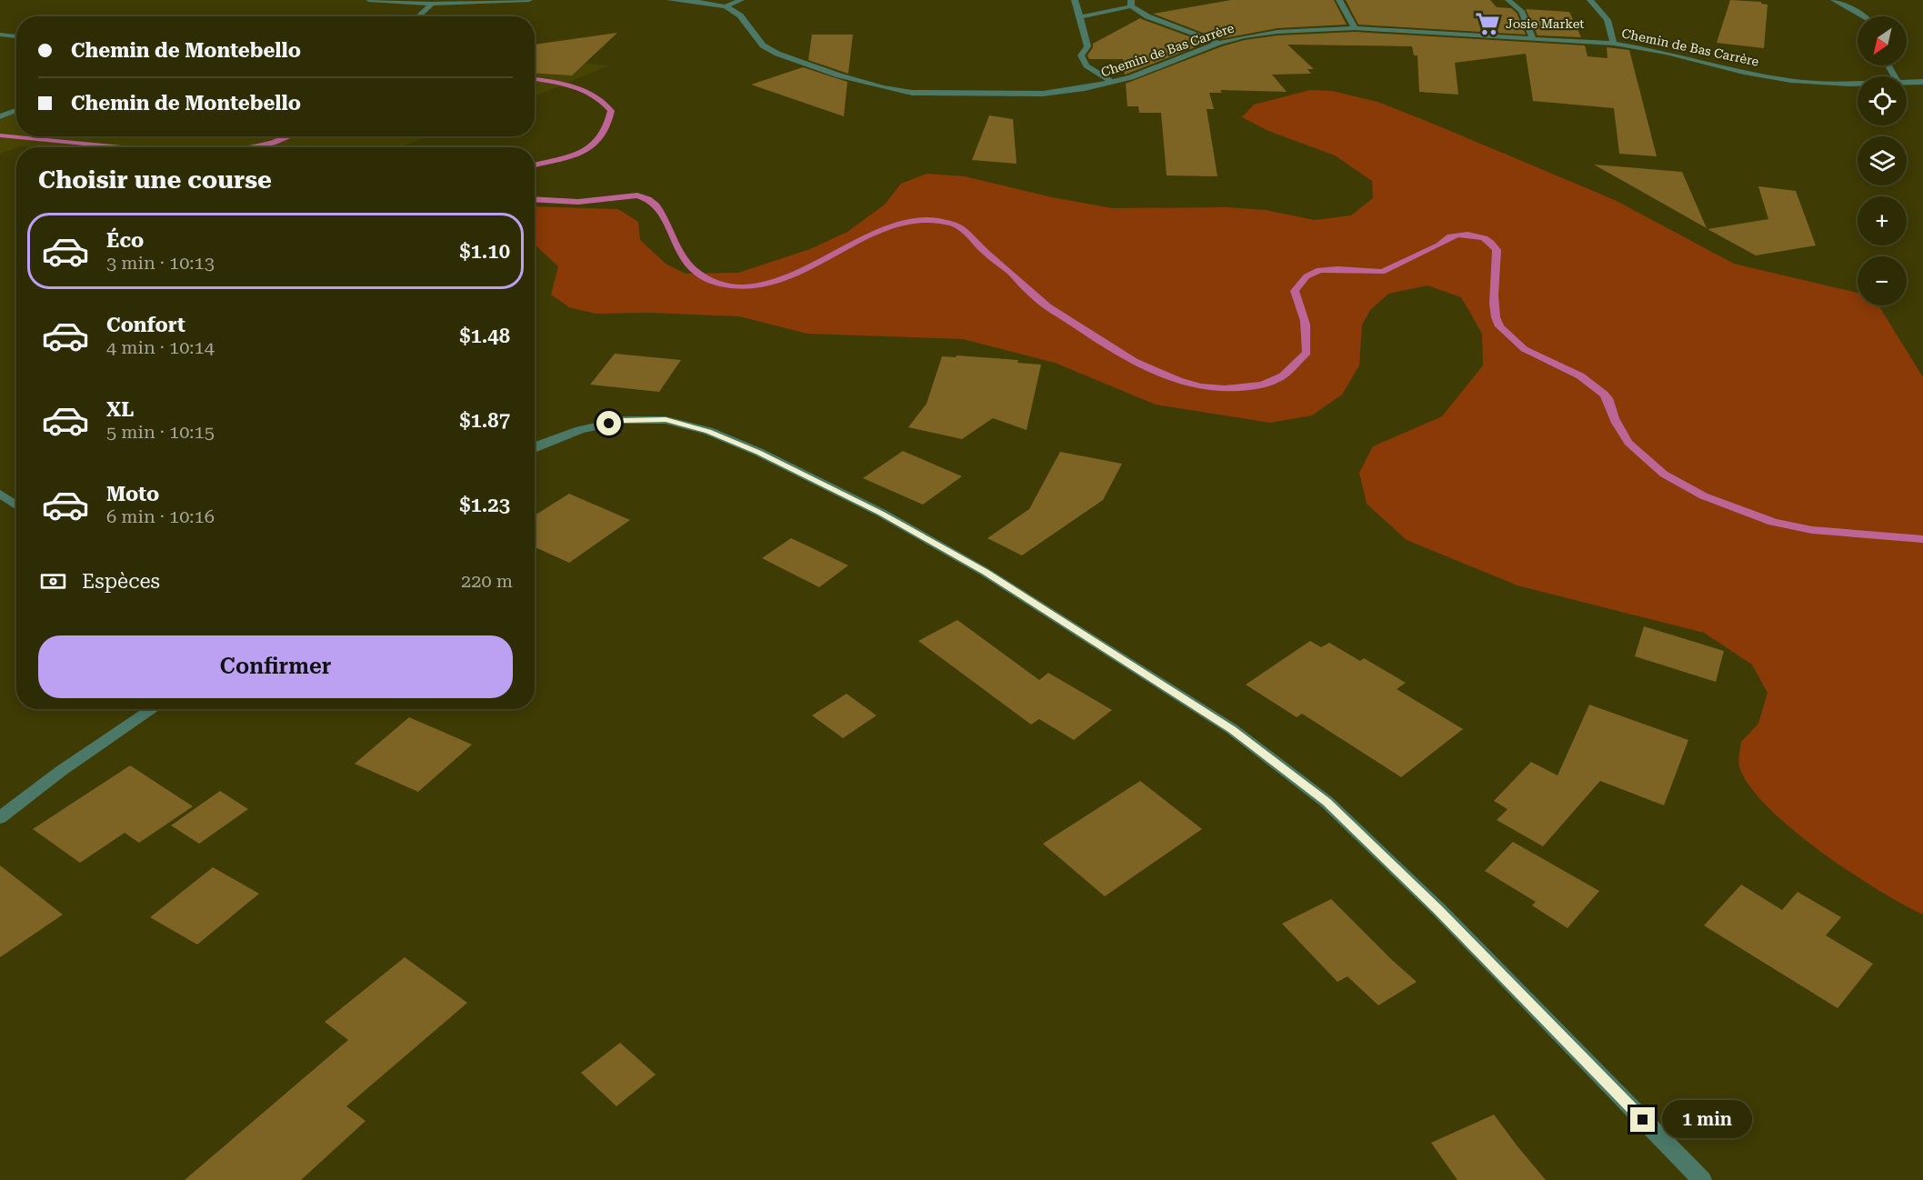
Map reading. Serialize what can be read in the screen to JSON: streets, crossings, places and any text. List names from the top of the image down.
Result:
{
  "streets": {
    "street": ["Chemin de Bas Carrère"]
  },
  "places": {
    "supermarket": ["Josie Market"]
  },
  "north": "bottom left",
  "page": {
    "map_buttons": ["+", "−"],
    "banner": ["Chemin de Montebello", "Chemin de Montebello"],
    "heading": "Choisir une course",
    "list": [
      {
        "name": "Éco",
        "note": "3 min · 10:13",
        "value": "$1.10"
      },
      {
        "name": "Confort",
        "note": "4 min · 10:14",
        "value": "$1.48"
      },
      {
        "name": "XL",
        "note": "5 min · 10:15",
        "value": "$1.87"
      },
      {
        "name": "Moto",
        "note": "6 min · 10:16",
        "value": "$1.23"
      }
    ],
    "pay": ["Espèces", "220 m"],
    "buttons": "Confirmer",
    "bubble": "1 min"
  }
}
